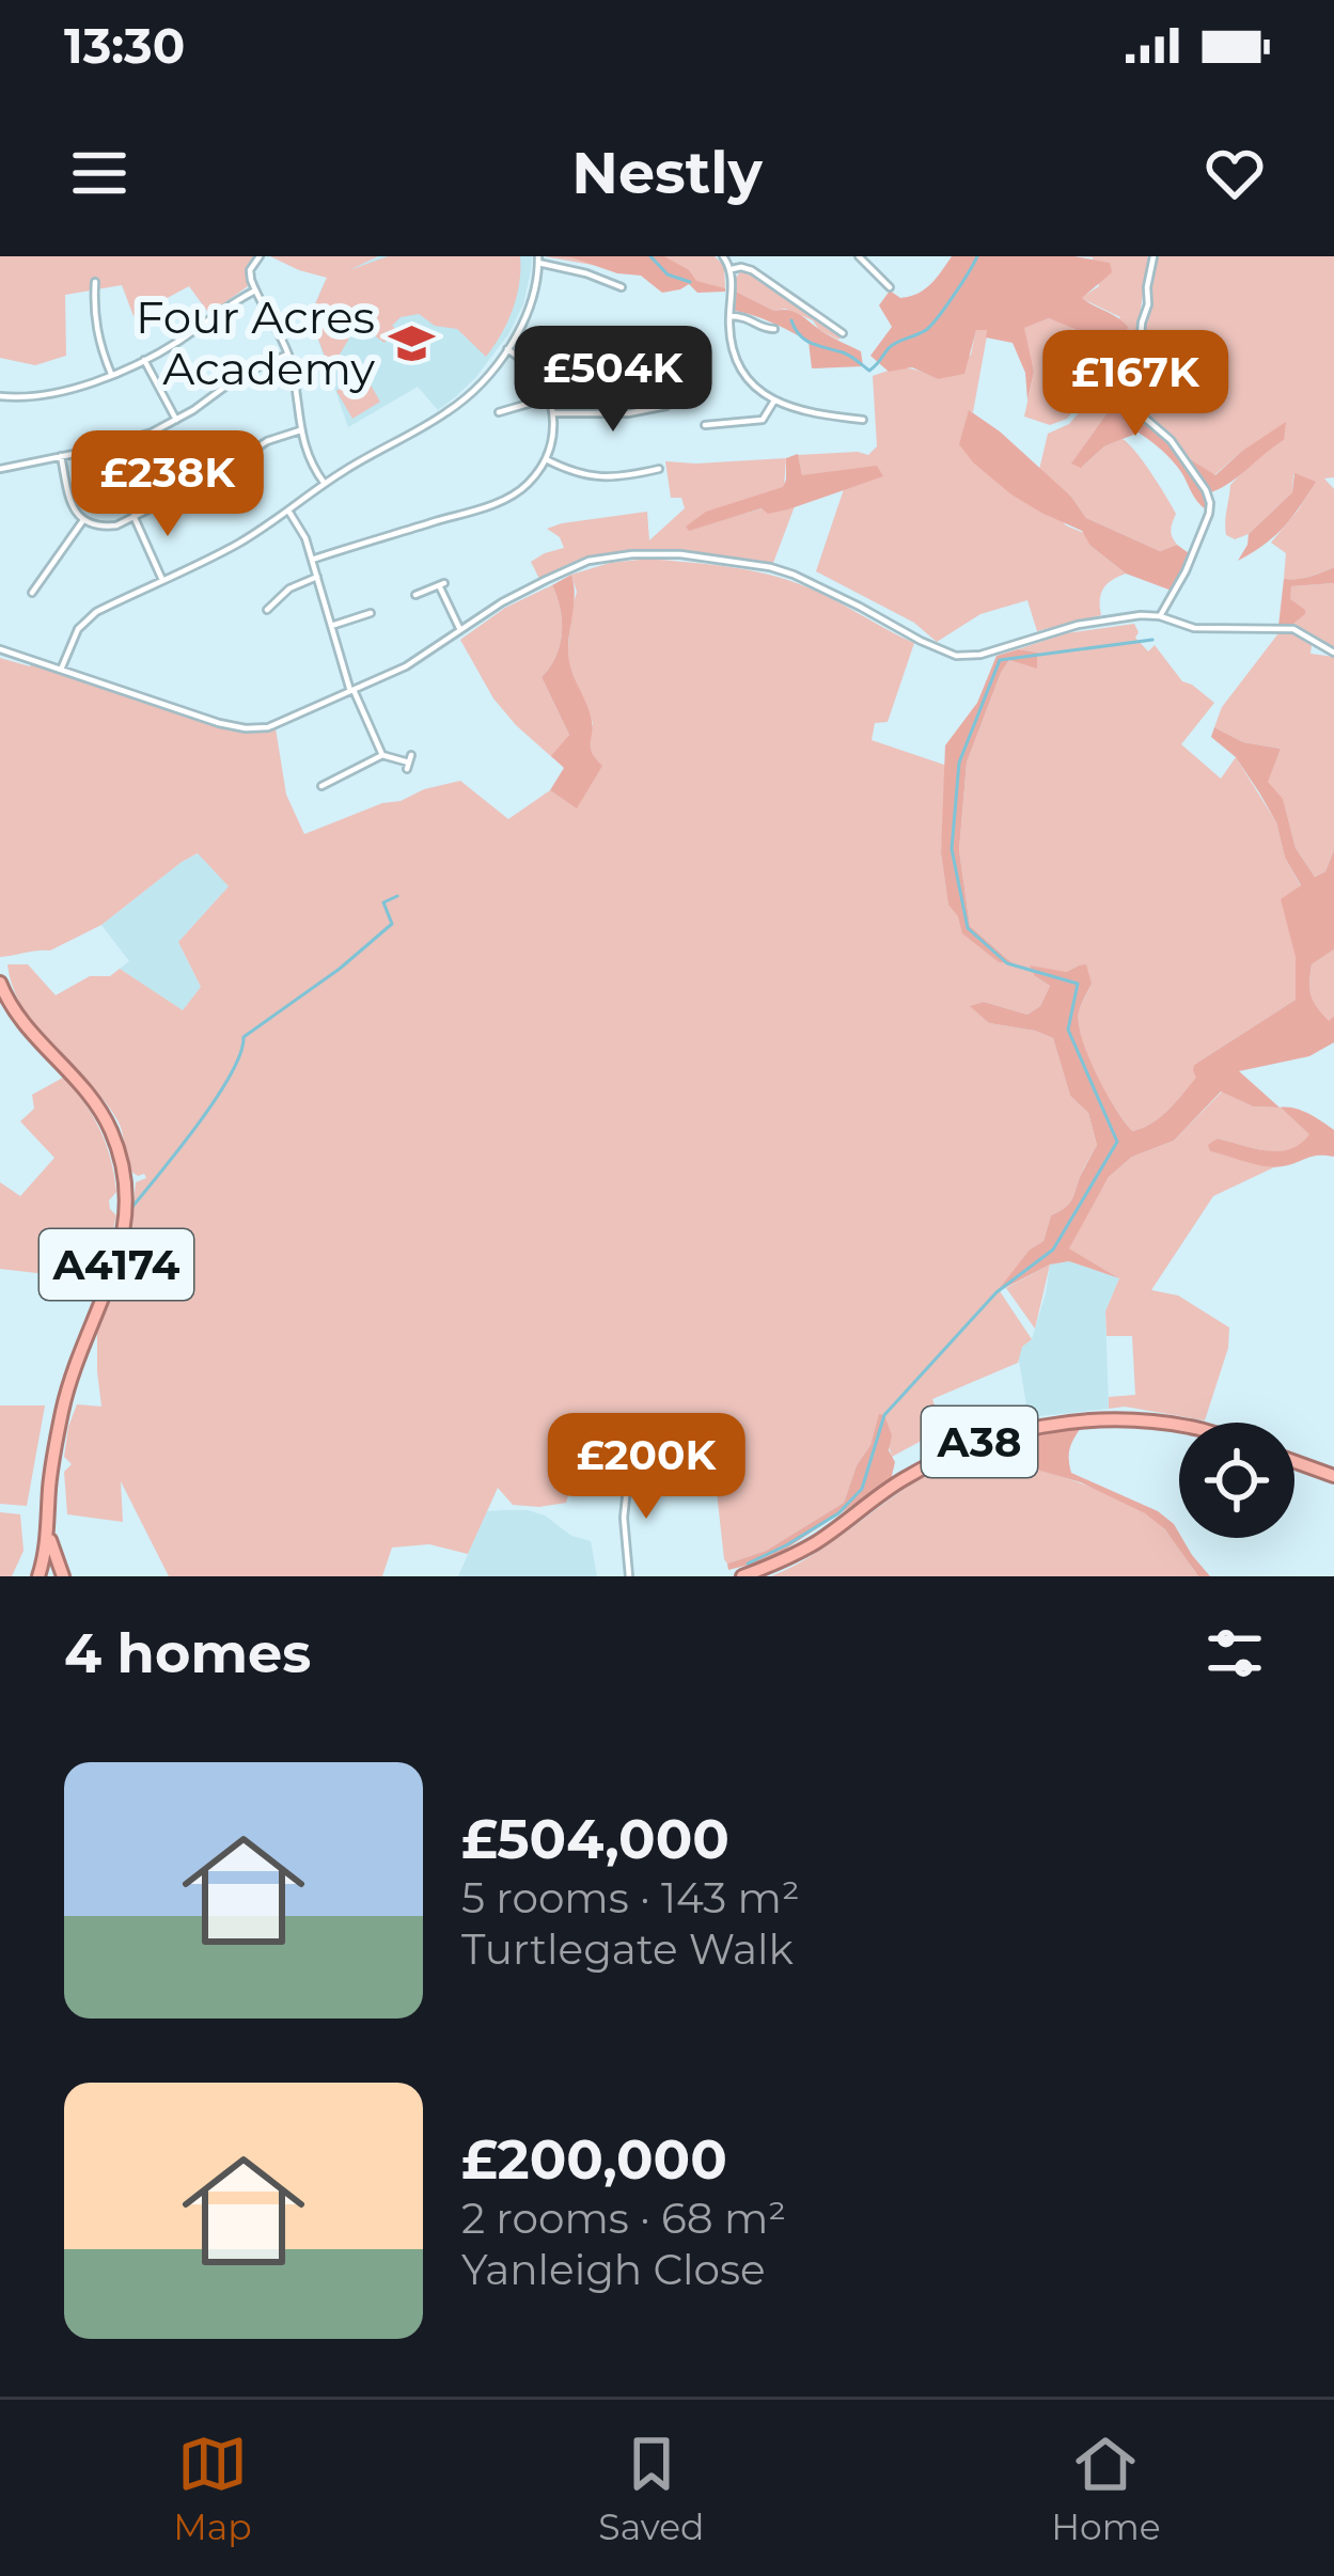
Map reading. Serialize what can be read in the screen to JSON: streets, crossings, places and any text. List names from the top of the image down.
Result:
{
  "streets": {
    "highway": ["A4174", "A38"]
  },
  "places": {
    "school or university": ["Four Acres Academy"]
  },
  "page": {
    "status": "13:30",
    "header": "Nestly",
    "price": [
      "£504K",
      "£167K",
      "£238K",
      "£200K"
    ],
    "heading": "4 homes",
    "list": [
      {
        "name": "£504,000",
        "note": "5 rooms · 143 m² · Turtlegate Walk"
      },
      {
        "name": "£200,000",
        "note": "2 rooms · 68 m² · Yanleigh Close"
      }
    ],
    "tabs": ["Map", "Saved", "Home"]
  }
}
